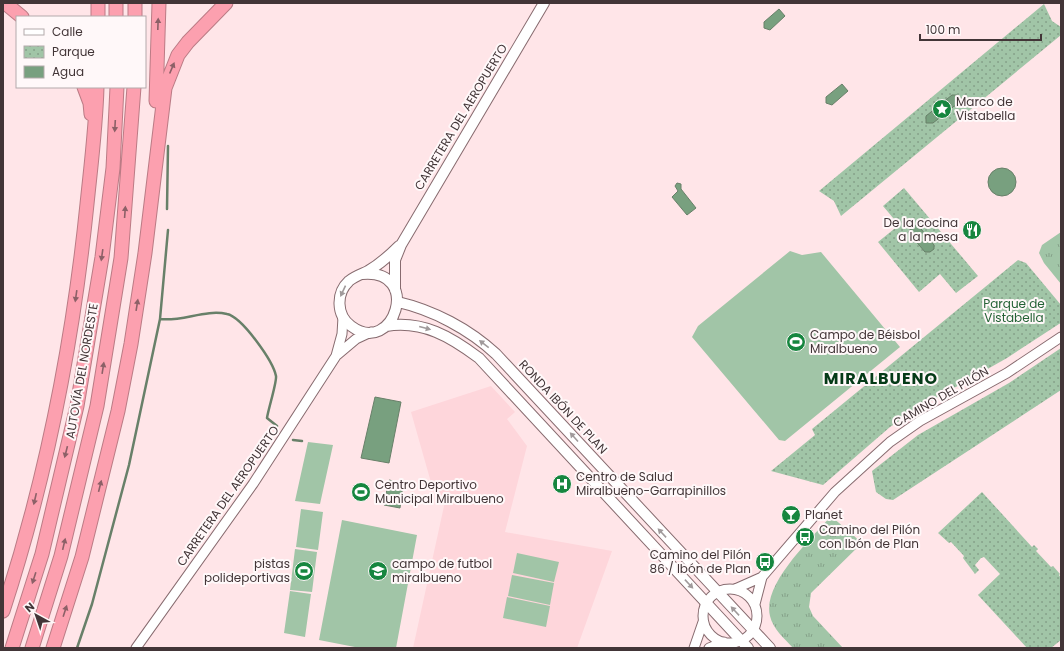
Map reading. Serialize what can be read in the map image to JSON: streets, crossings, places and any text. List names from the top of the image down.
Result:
{
  "streets": {
    "highway": ["AUTOVÍA DEL NORDESTE"],
    "main road": ["CARRETERA DEL AEROPUERTO", "RONDA IBÓN DE PLAN"],
    "street": ["CAMINO DEL PILÓN"]
  },
  "crossings": [
    ["CARRETERA DEL AEROPUERTO", "RONDA IBÓN DE PLAN"],
    ["CAMINO DEL PILÓN", "RONDA IBÓN DE PLAN"]
  ],
  "districts": ["MIRALBUENO"],
  "parks": ["Parque de Vistabella"],
  "places": {
    "place": ["Marco de Vistabella"],
    "restaurant": ["De la cocina a la mesa"],
    "sports": ["Campo de Béisbol Miralbueno", "Centro Deportivo Municipal Miralbueno", "pistas polideportivas"],
    "hospital": ["Centro de Salud Miralbueno-Garrapinillos"],
    "bar": ["Planet"],
    "bus stop": ["Camino del Pilón con Ibón de Plan", "Camino del Pilón 86 / Ibón de Plan"],
    "school or university": ["campo de futbol miralbueno"]
  },
  "legend": ["Calle", "Parque", "Agua"],
  "scale_bar": "100 m",
  "north": "top left"
}
